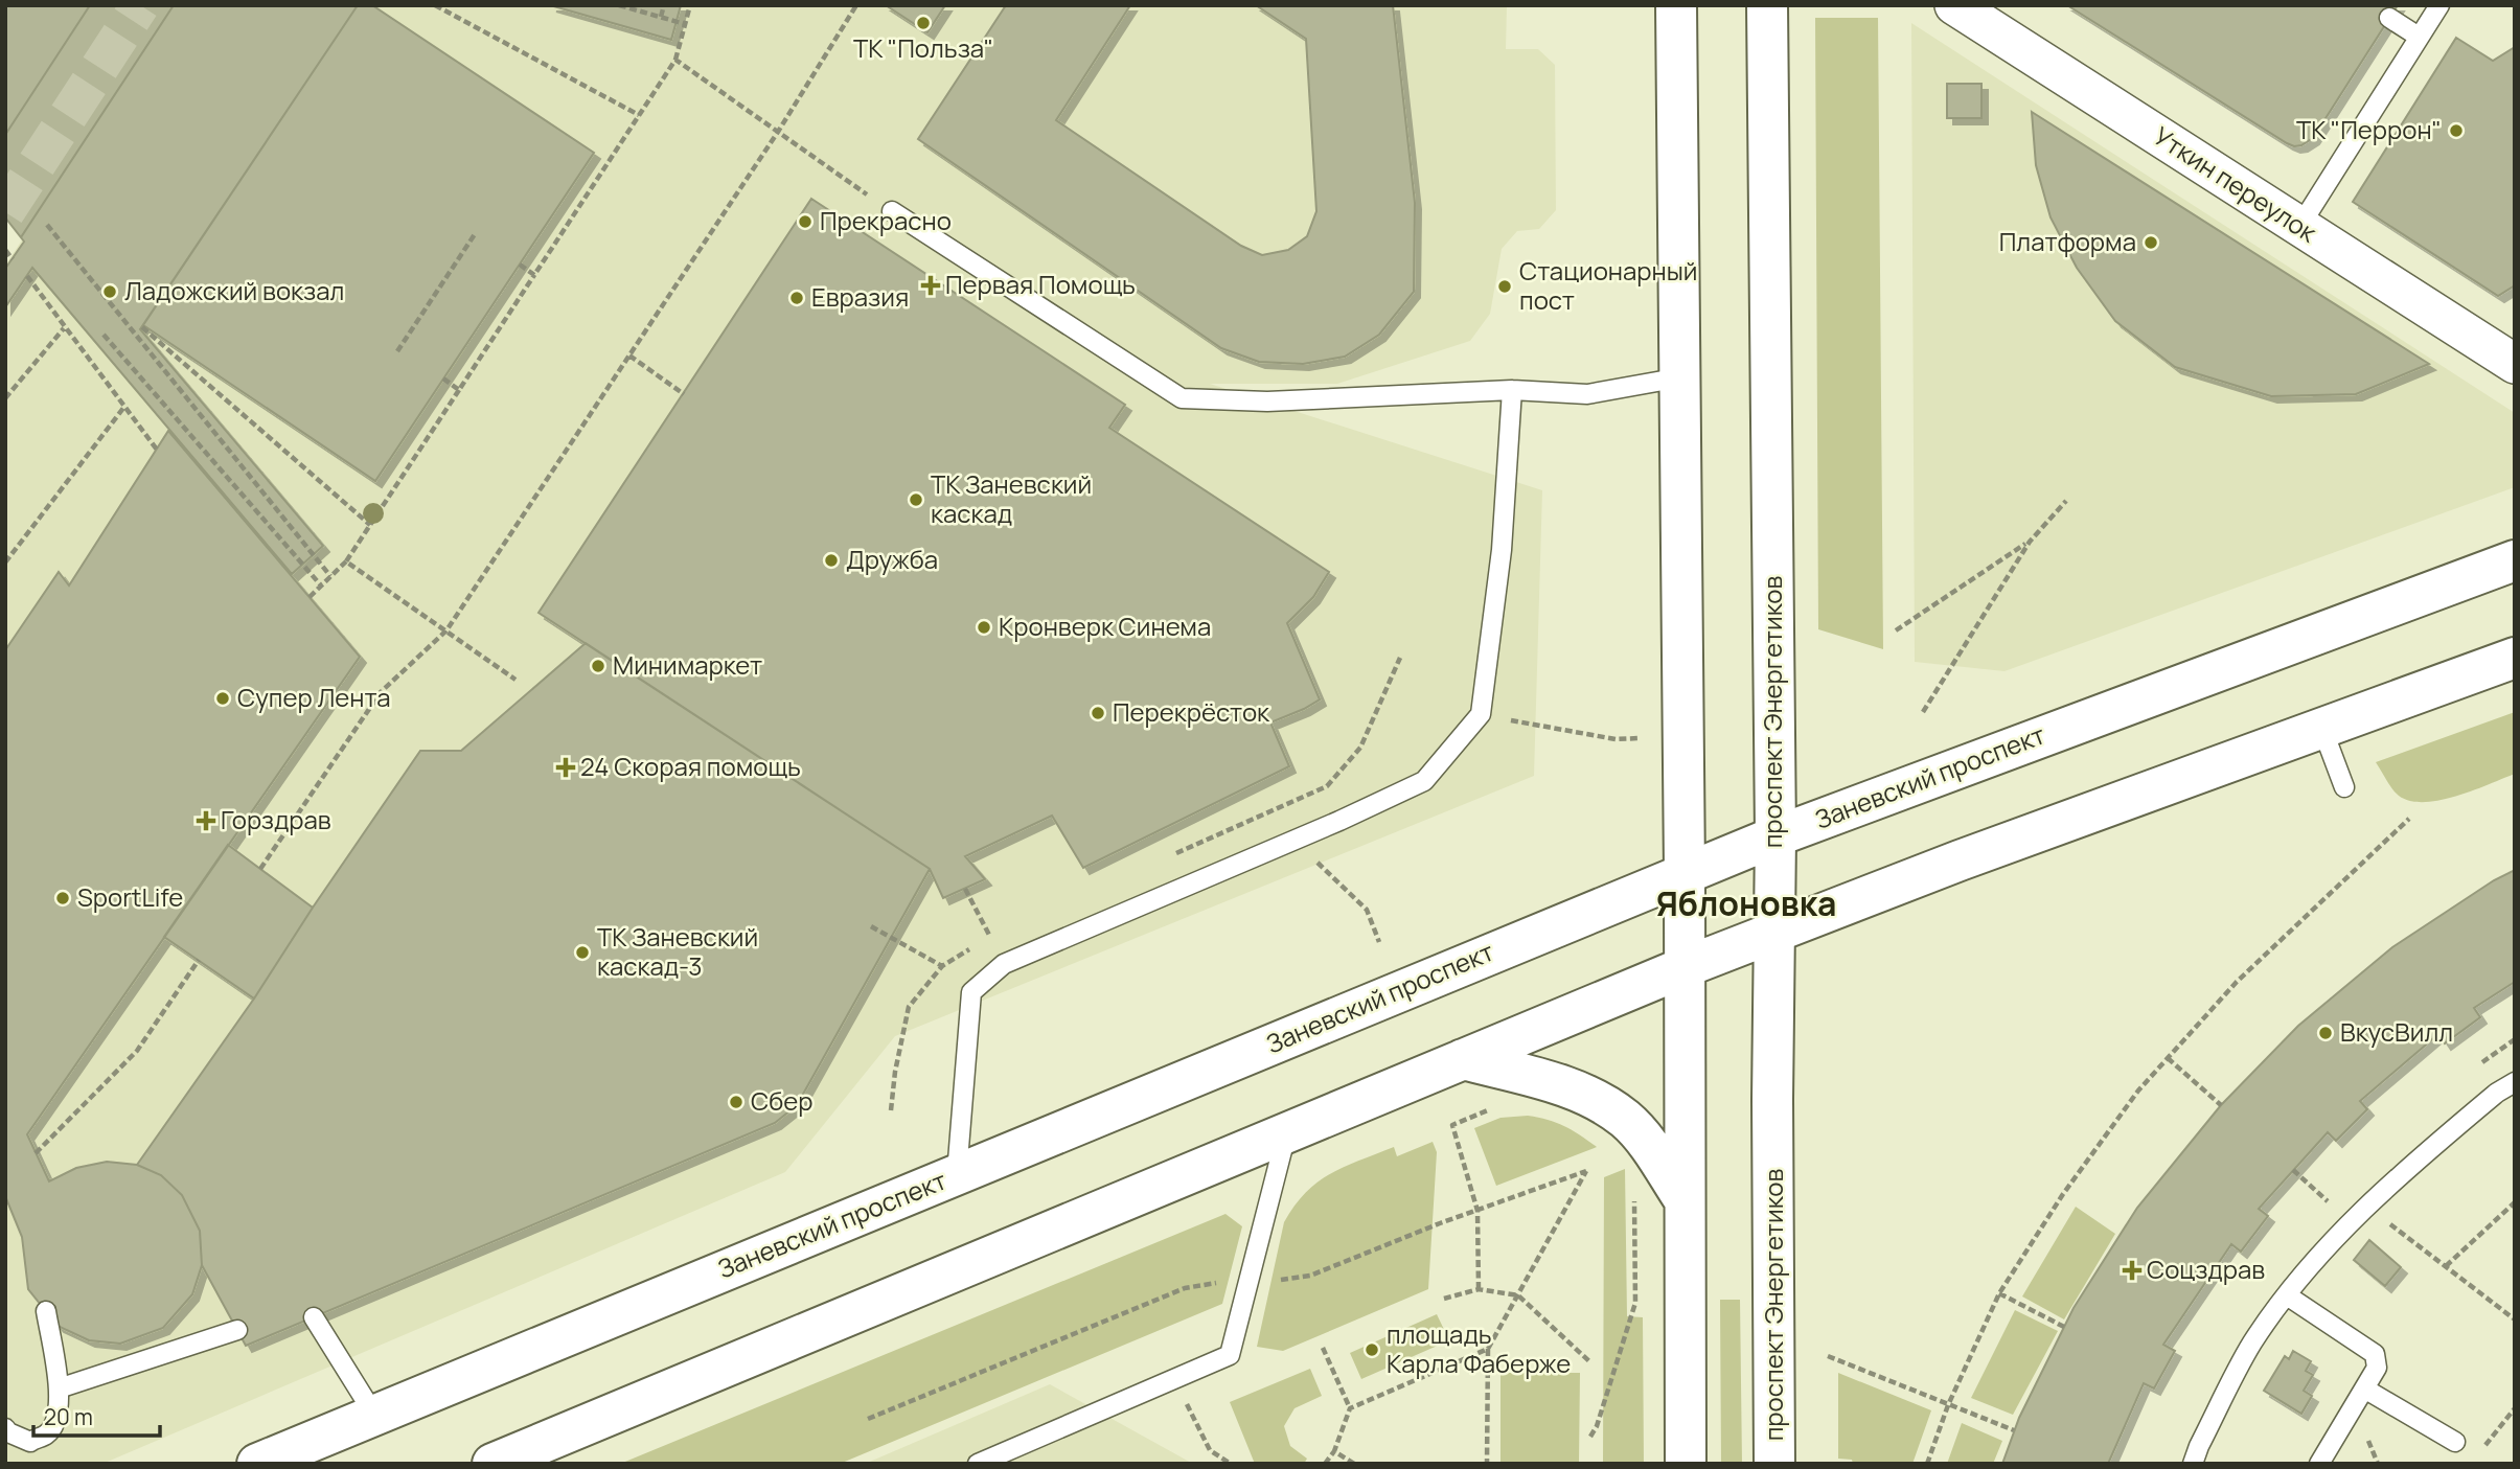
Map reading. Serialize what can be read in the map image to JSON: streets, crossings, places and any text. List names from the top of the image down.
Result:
{
  "streets": {
    "main road": ["проспект Энергетиков", "Заневский проспект"],
    "street": ["Уткин переулок"]
  },
  "crossings": [
    ["проспект Энергетиков", "Заневский проспект"]
  ],
  "districts": ["Яблоновка"],
  "places": {
    "other": [
      "ТК \"Польза\"",
      "ТК \"Перрон\"",
      "Прекрасно",
      "Платформа",
      "Стационарный пост",
      "Ладожский вокзал",
      "Евразия",
      "ТК Заневский каскад",
      "Дружба",
      "Кронверк Синема",
      "Минимаркет",
      "Супер Лента",
      "Перекрёсток",
      "SportLife",
      "ТК Заневский каскад-3",
      "ВкусВилл",
      "Сбер",
      "площадь Карла Фаберже"
    ],
    "health": [
      "Первая Помощь",
      "24 Скорая помощь",
      "Горздрав",
      "Соцздрав"
    ]
  },
  "scale_bar": "20 m"
}
